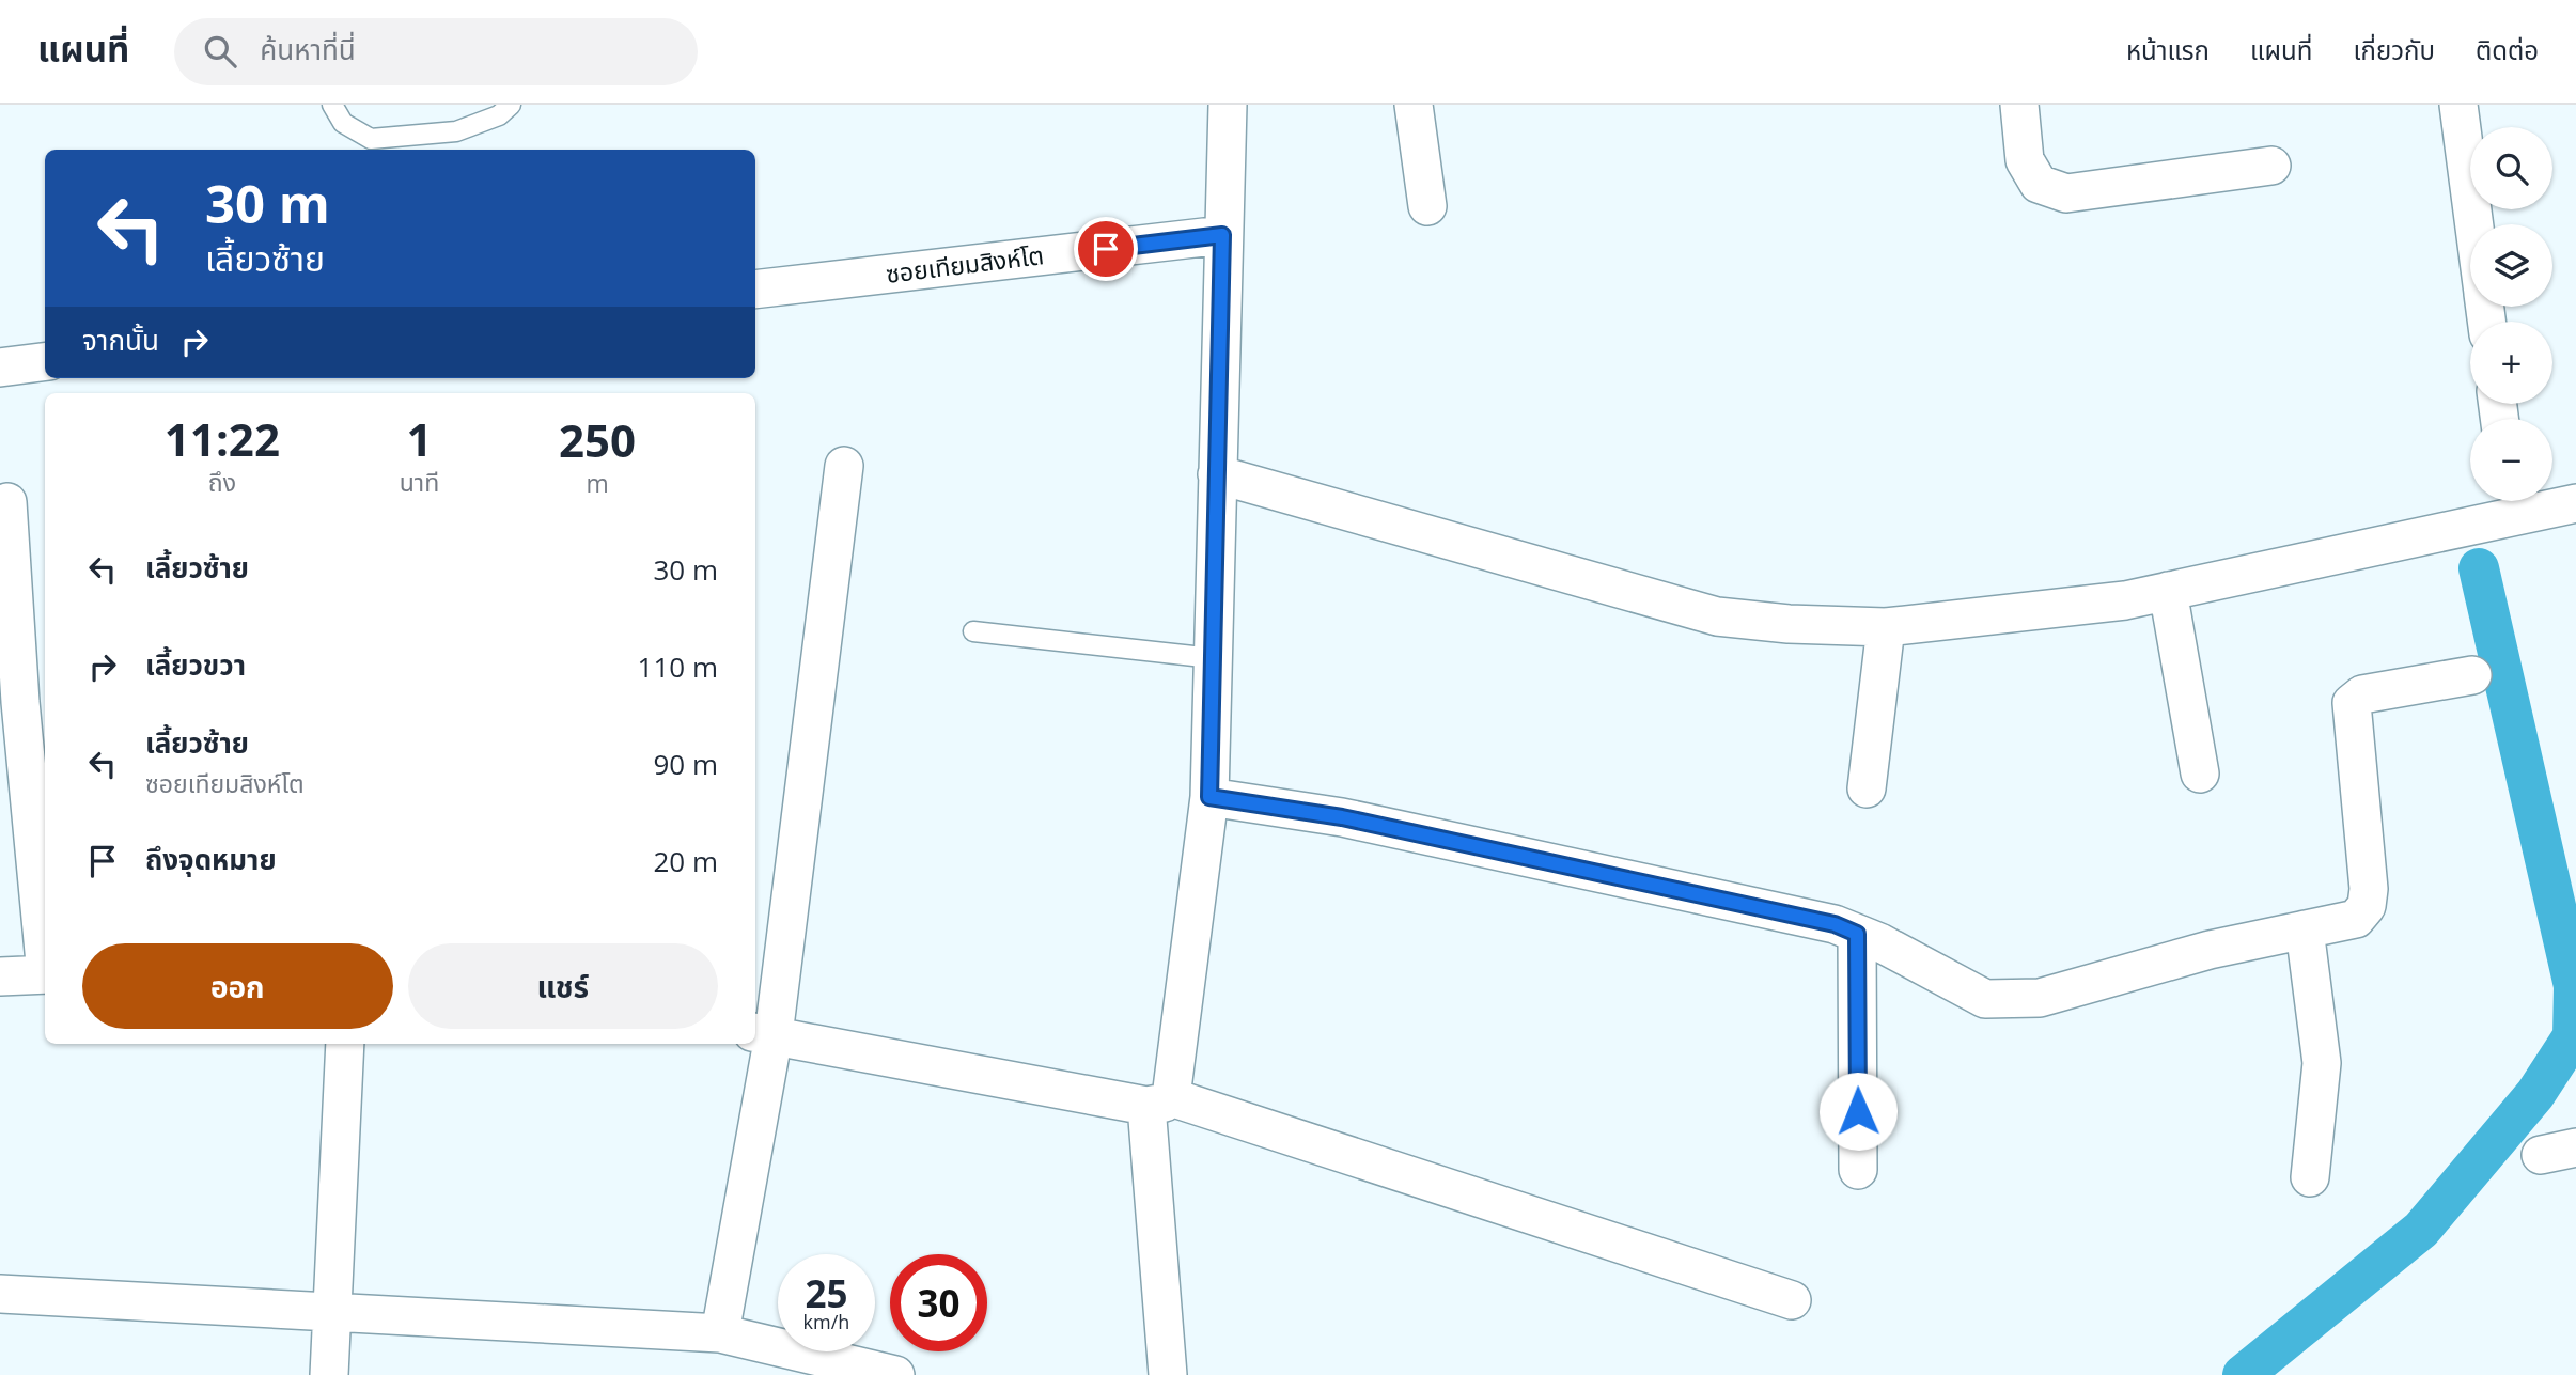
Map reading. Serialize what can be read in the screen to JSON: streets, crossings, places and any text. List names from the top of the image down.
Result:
{
  "streets": {
    "street": ["ซอยเทียมสิงห์โต"]
  },
  "page": {
    "header": "แผนที่",
    "search": "ค้นหาที่นี่",
    "nav": [
      "หน้าแรก",
      "แผนที่",
      "เกี่ยวกับ",
      "ติดต่อ"
    ],
    "map_buttons": ["+", "−"],
    "turn": ["30 m", "เลี้ยวซ้าย"],
    "then": "จากนั้น",
    "eta": [
      "11:22",
      "ถึง",
      "1",
      "นาที",
      "250",
      "m"
    ],
    "list": [
      {
        "name": "เลี้ยวซ้าย",
        "value": "30 m"
      },
      {
        "name": "เลี้ยวขวา",
        "value": "110 m"
      },
      {
        "name": "เลี้ยวซ้าย",
        "note": "ซอยเทียมสิงห์โต",
        "value": "90 m"
      },
      {
        "name": "ถึงจุดหมาย",
        "value": "20 m"
      }
    ],
    "buttons": ["ออก", "แชร์"],
    "speed": "25 km/h",
    "limit": "30"
  }
}
